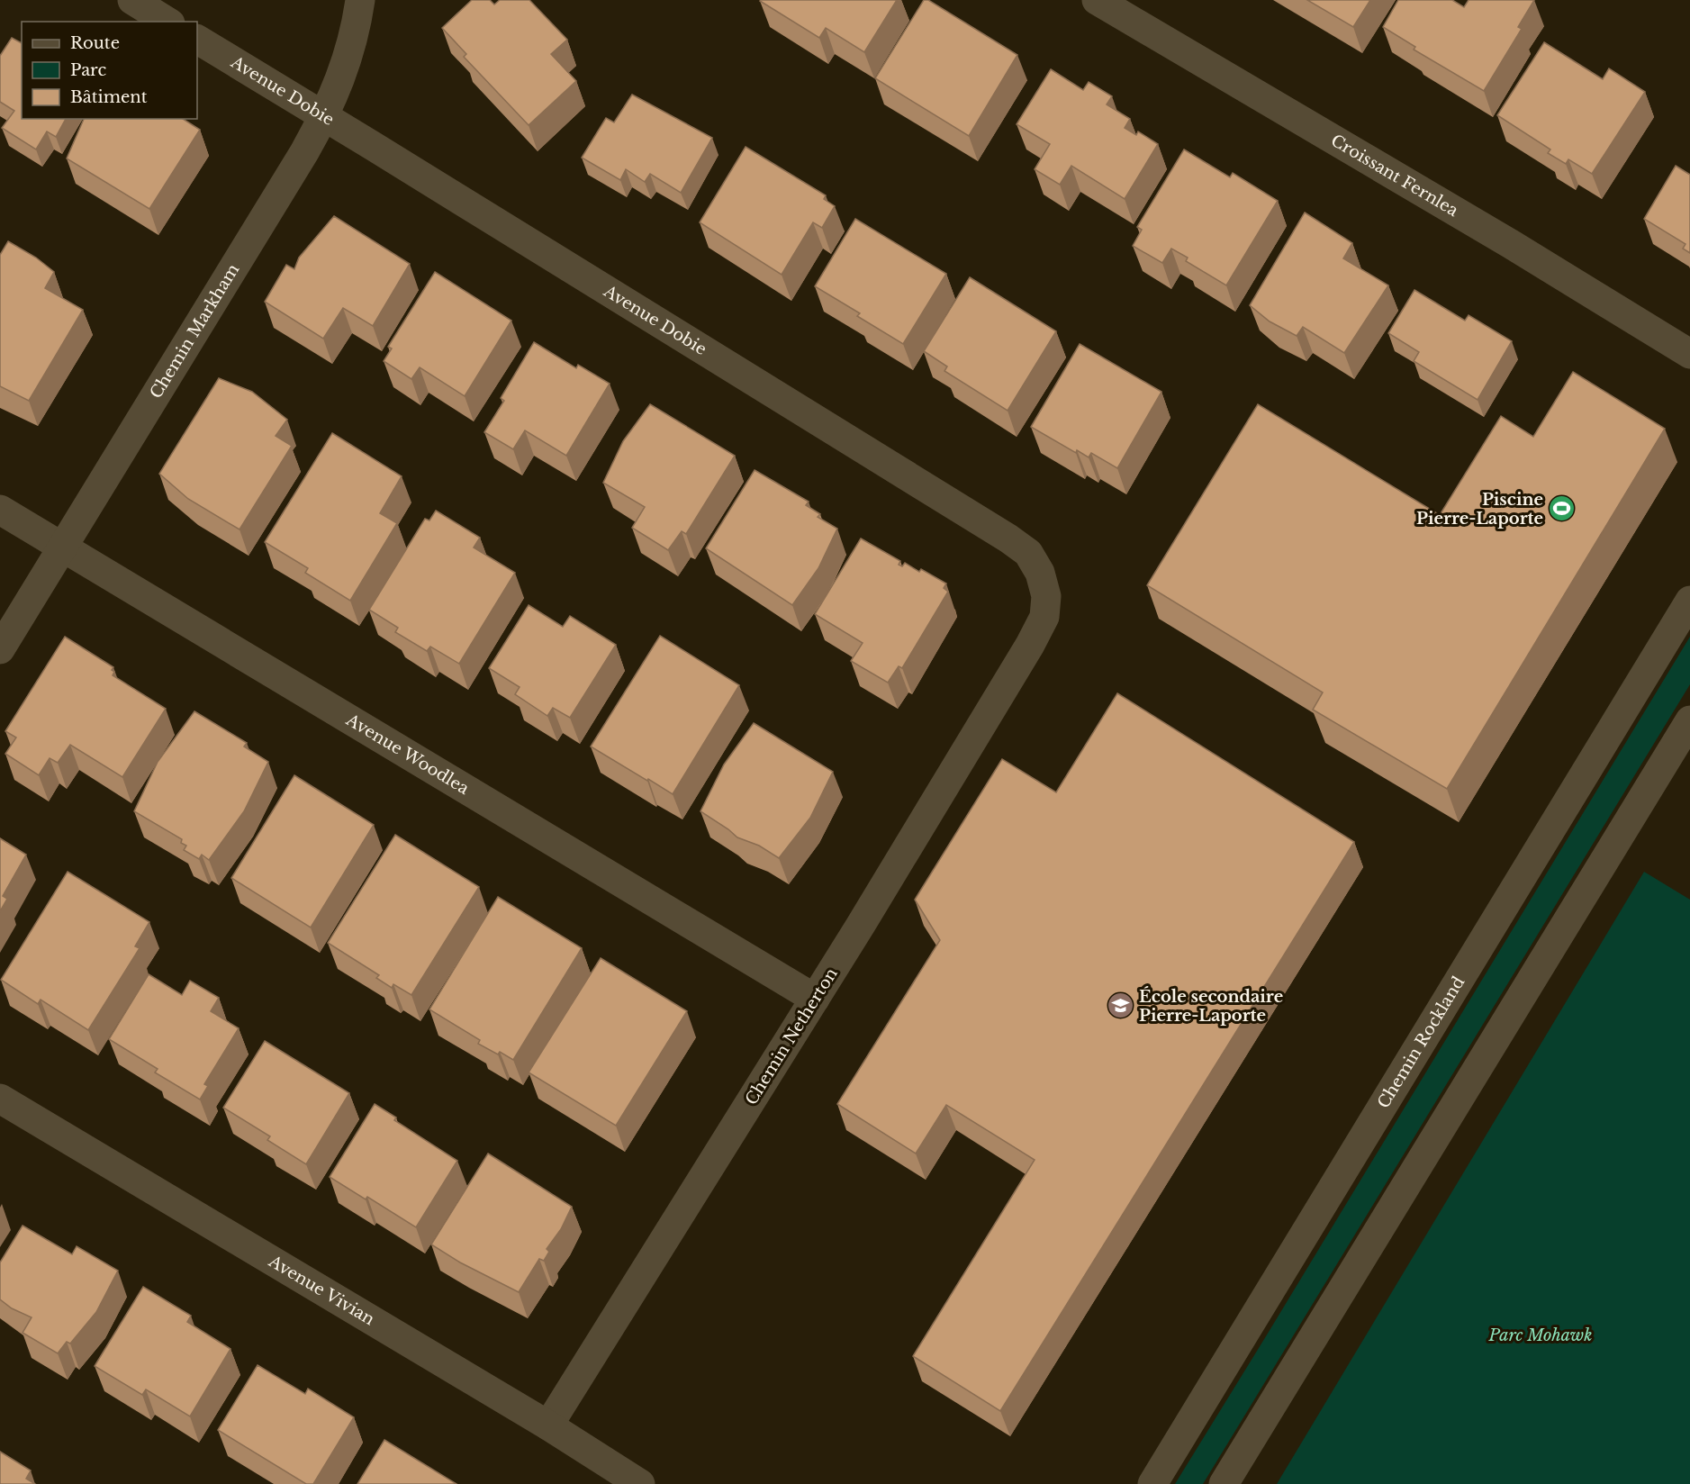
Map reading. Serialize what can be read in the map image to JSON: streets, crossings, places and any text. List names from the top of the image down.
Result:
{
  "streets": {
    "street": [
      "Avenue Dobie",
      "Croissant Fernlea",
      "Chemin Markham",
      "Avenue Woodlea",
      "Chemin Netherton",
      "Chemin Rockland",
      "Avenue Vivian"
    ]
  },
  "crossings": [
    ["Avenue Dobie", "Chemin Markham"],
    ["Avenue Dobie", "Chemin Netherton"],
    ["Chemin Markham", "Avenue Woodlea"],
    ["Avenue Woodlea", "Chemin Netherton"],
    ["Chemin Netherton", "Avenue Vivian"]
  ],
  "parks": ["Parc Mohawk"],
  "places": {
    "sports": ["Piscine Pierre-Laporte"],
    "school or university": ["École secondaire Pierre-Laporte"]
  },
  "legend": ["Route", "Parc", "Bâtiment"]
}
